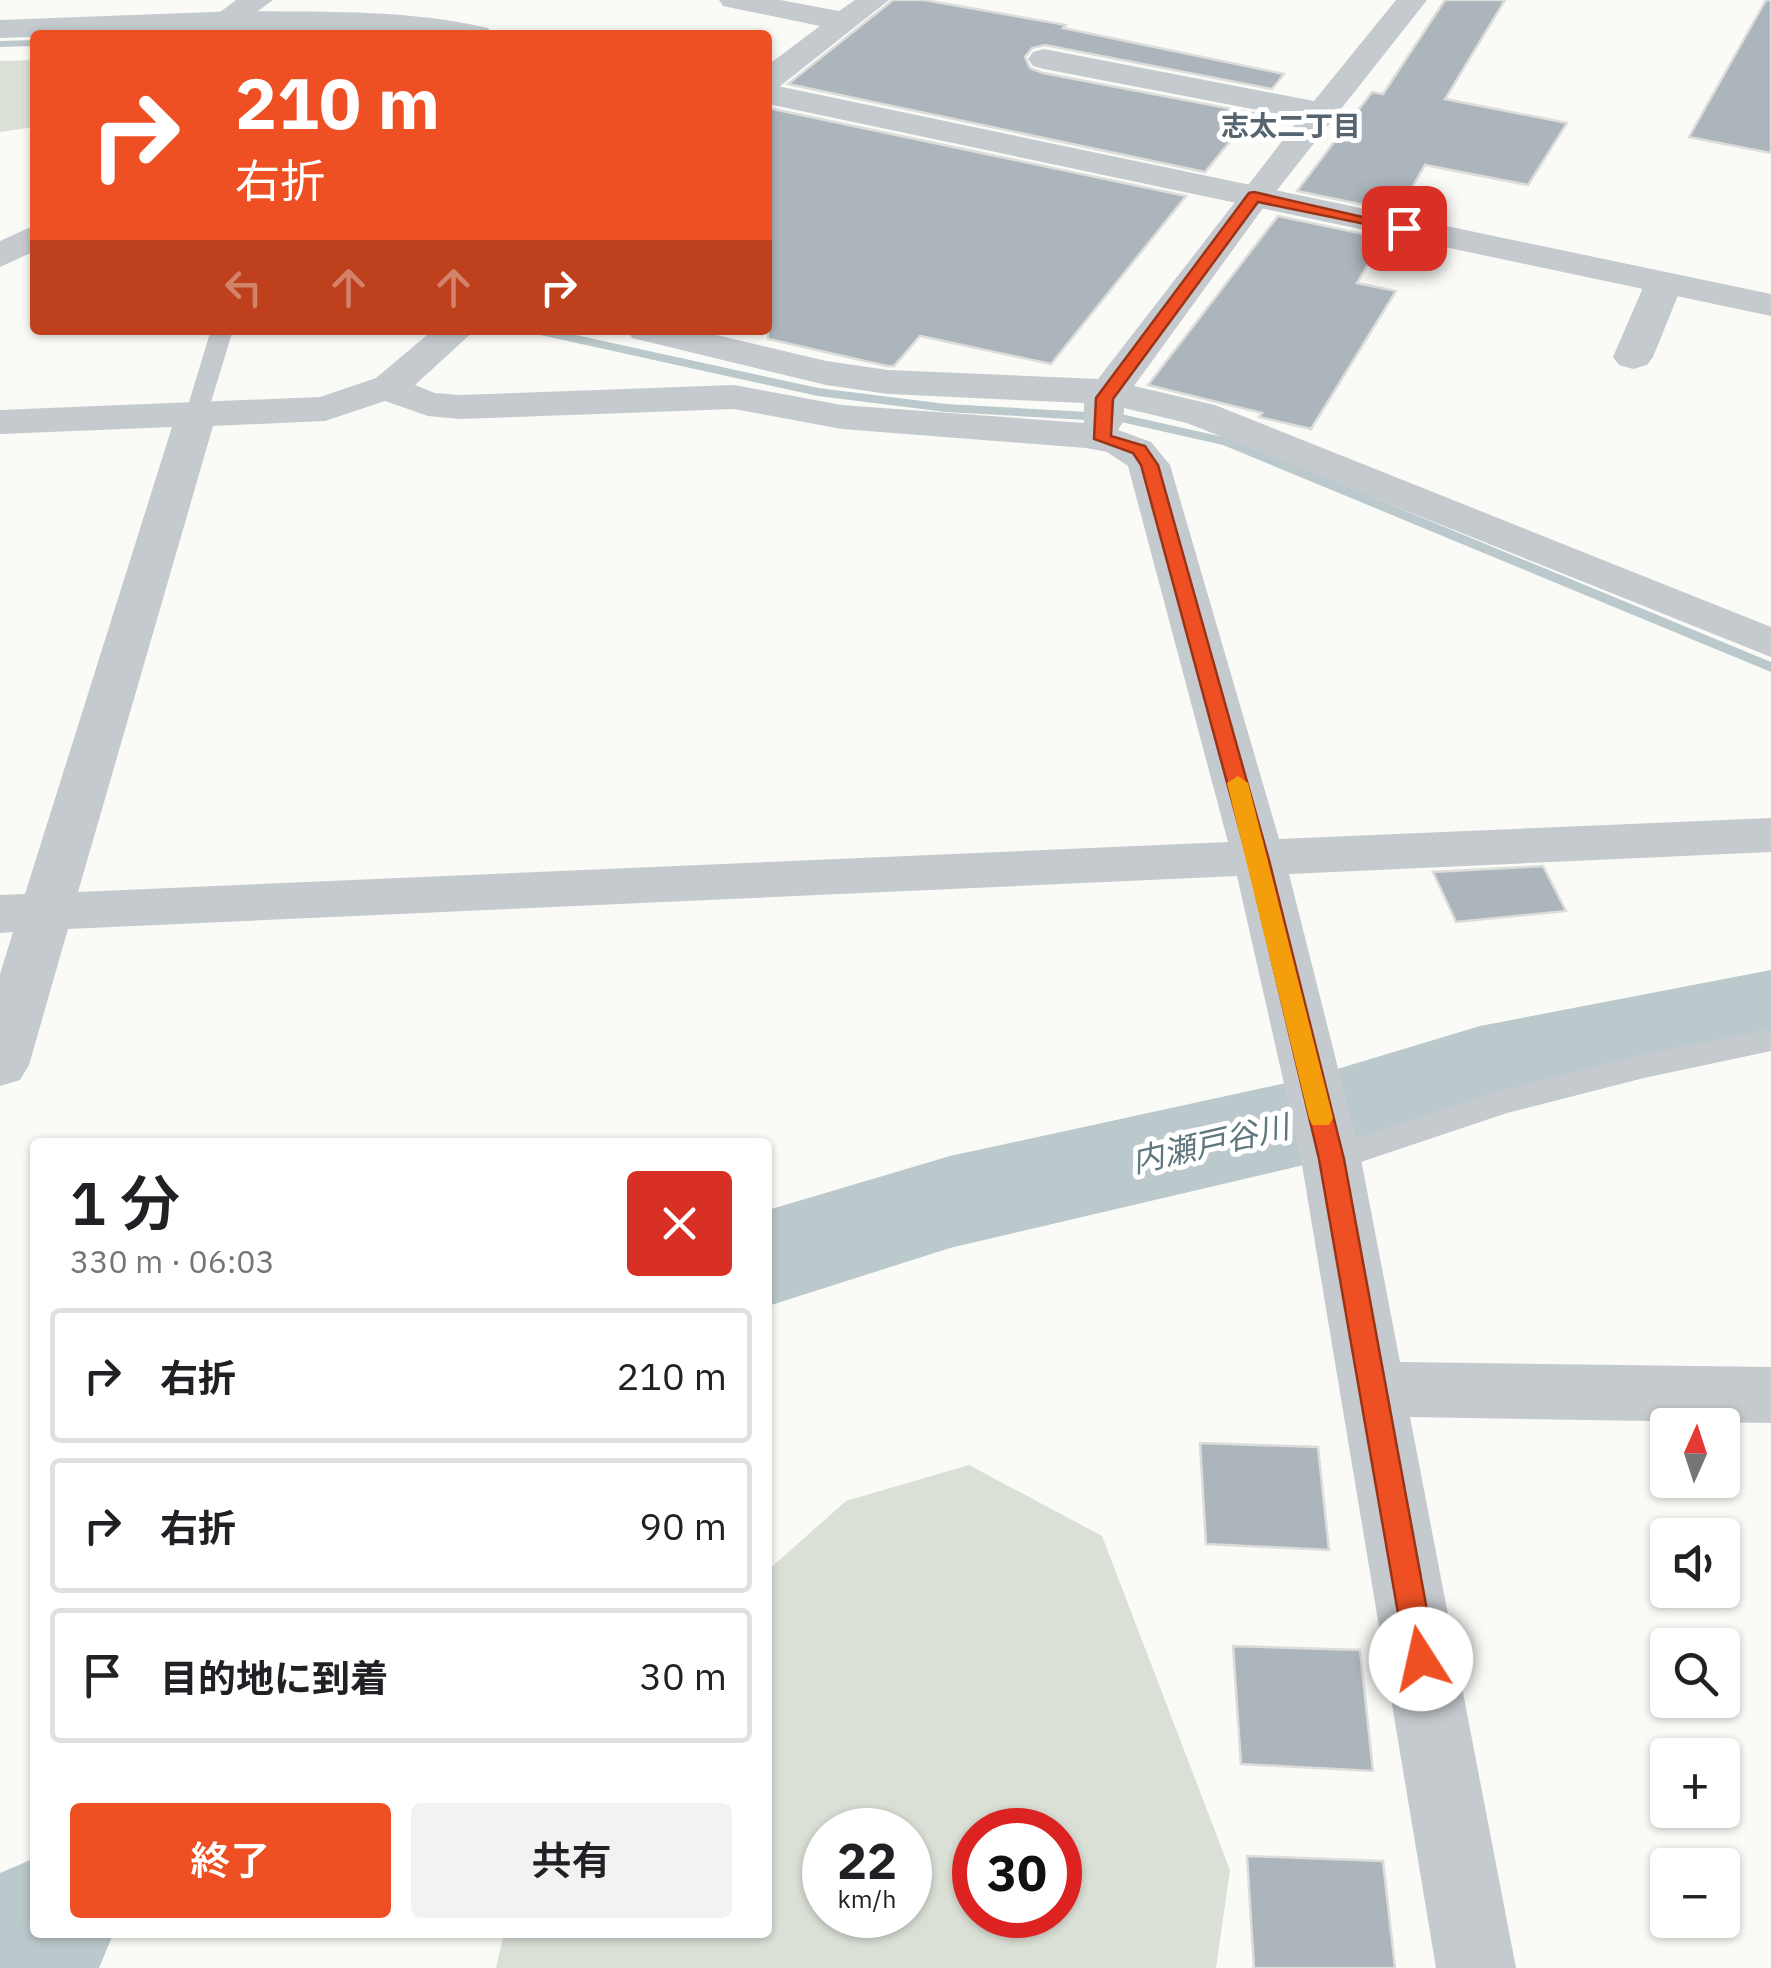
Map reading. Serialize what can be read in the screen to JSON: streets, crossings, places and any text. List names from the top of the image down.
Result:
{
  "districts": ["志太二丁目"],
  "water": ["内瀬戸谷川"],
  "north": "top",
  "page": {
    "turn": ["210 m", "右折"],
    "heading": ["1 分", "330 m · 06:03"],
    "list": [
      {
        "name": "右折",
        "value": "210 m"
      },
      {
        "name": "右折",
        "value": "90 m"
      },
      {
        "name": "目的地に到着",
        "value": "30 m"
      }
    ],
    "map_buttons": ["+", "−"],
    "buttons": ["終了", "共有"],
    "speed": "22 km/h",
    "limit": "30"
  }
}
